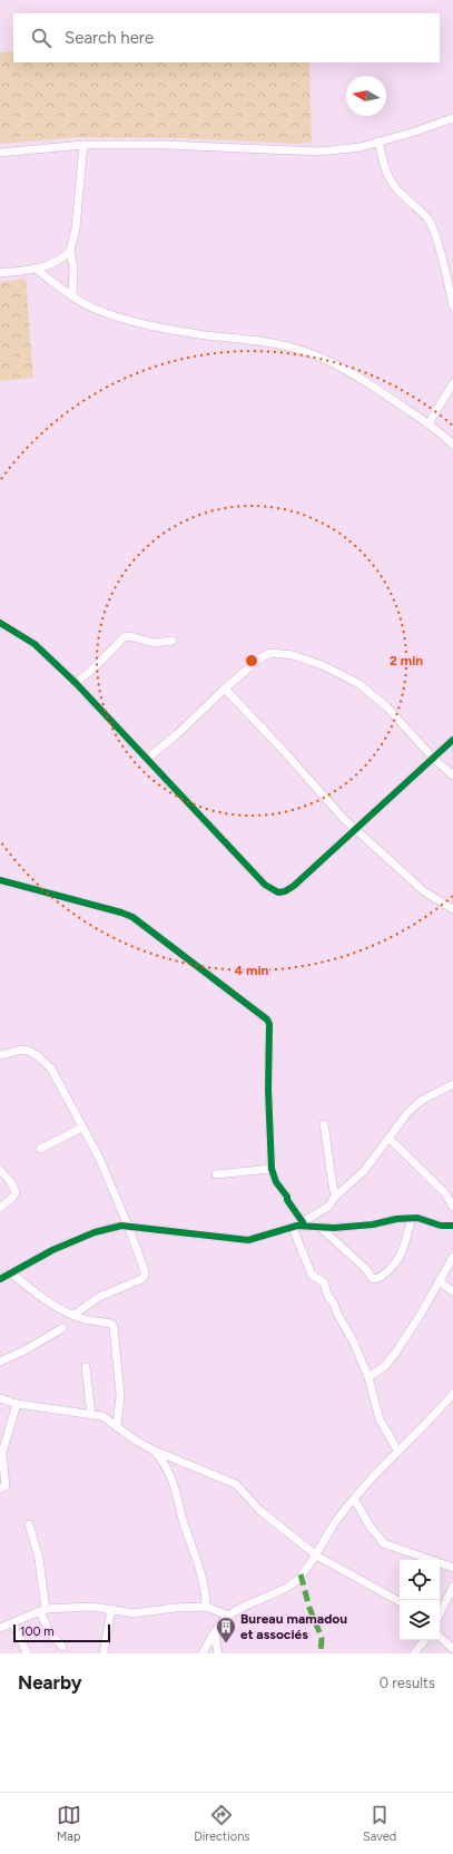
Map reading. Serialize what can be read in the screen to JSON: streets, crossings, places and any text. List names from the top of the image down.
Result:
{
  "places": {
    "building": ["Bureau mamadou et associés"]
  },
  "scale_bar": "100 m",
  "north": "left",
  "page": {
    "search": "Search here",
    "scale": "100 m",
    "heading": ["Nearby", "0 results"],
    "nav": ["Map", "Directions", "Saved"]
  },
  "rings": ["2 min", "4 min"]
}
